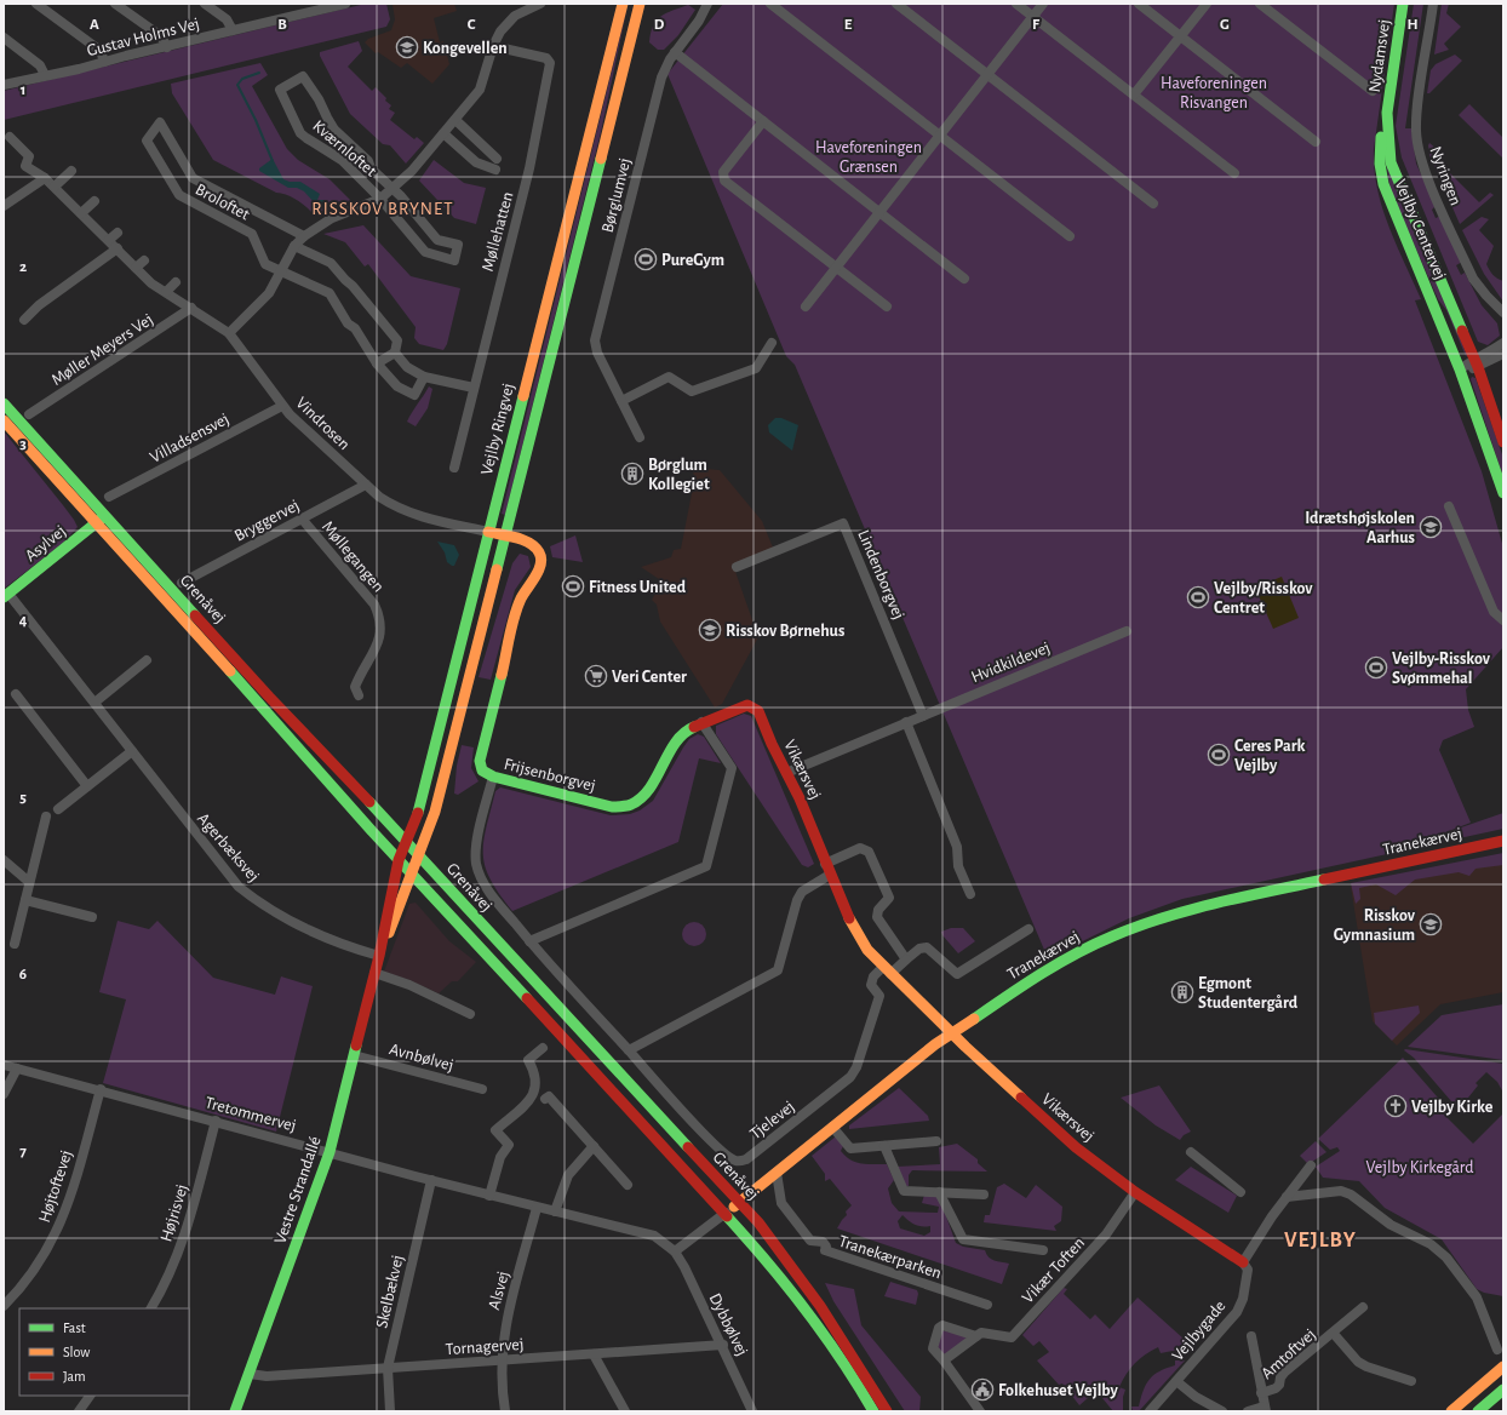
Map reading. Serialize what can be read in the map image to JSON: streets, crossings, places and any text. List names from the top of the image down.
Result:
{
  "streets": {
    "street": [
      "Gustav Holms Vej",
      "Nydamsvej",
      "Kværnloftet",
      "Nyringen",
      "Børglumvej",
      "Broloftet",
      "Vejlby Centervej",
      "Møllehatten",
      "Møller Meyers Vej",
      "Vindrosen",
      "Vejlby Ringvej",
      "Villadsensvej",
      "Bryggervej",
      "Asylvej",
      "Møllegangen",
      "Lindenborgvej",
      "Grenåvej",
      "Hvidkildevej",
      "Vikærsvej",
      "Frijsenborgvej",
      "Tranekærvej",
      "Agerbæksvej",
      "Avnbølvej",
      "Tretommervej",
      "Tjelevej",
      "Højtoftevej",
      "Vestre Strandallé",
      "Højrisvej",
      "Tranekærparken",
      "Vikær Toften",
      "Alsvej",
      "Skelbækvej",
      "Dybbølvej",
      "Vejlbygade",
      "Tornagervej",
      "Amtoftvej"
    ]
  },
  "crossings": [
    ["Nydamsvej", "Vejlby Centervej"],
    ["Møller Meyers Vej", "Vindrosen"],
    ["Vindrosen", "Vejlby Ringvej"],
    ["Vindrosen", "Villadsensvej"],
    ["Vindrosen", "Bryggervej"],
    ["Vindrosen", "Frijsenborgvej"],
    ["Vejlby Ringvej", "Grenåvej"],
    ["Vejlby Ringvej", "Frijsenborgvej"],
    ["Vejlby Ringvej", "Vestre Strandallé"],
    ["Bryggervej", "Møllegangen"],
    ["Asylvej", "Grenåvej"],
    ["Asylvej", "Agerbæksvej"],
    ["Lindenborgvej", "Hvidkildevej"],
    ["Grenåvej", "Tranekærvej"],
    ["Grenåvej", "Vestre Strandallé"],
    ["Hvidkildevej", "Vikærsvej"],
    ["Vikærsvej", "Frijsenborgvej"],
    ["Vikærsvej", "Tranekærvej"],
    ["Vikærsvej", "Tjelevej"],
    ["Vikærsvej", "Vikær Toften"],
    ["Vikærsvej", "Vejlbygade"],
    ["Frijsenborgvej", "Tjelevej"],
    ["Tranekærvej", "Tretommervej"],
    ["Tranekærvej", "Tranekærparken"],
    ["Tranekærvej", "Dybbølvej"],
    ["Agerbæksvej", "Vestre Strandallé"],
    ["Avnbølvej", "Vestre Strandallé"],
    ["Tretommervej", "Højtoftevej"],
    ["Tretommervej", "Vestre Strandallé"],
    ["Tretommervej", "Højrisvej"],
    ["Tretommervej", "Alsvej"],
    ["Tretommervej", "Skelbækvej"],
    ["Tretommervej", "Dybbølvej"],
    ["Vestre Strandallé", "Tornagervej"],
    ["Alsvej", "Tornagervej"],
    ["Skelbækvej", "Tornagervej"],
    ["Dybbølvej", "Tornagervej"]
  ],
  "districts": ["RISSKOV BRYNET", "VEJLBY"],
  "parks": ["Haveforeningen Risvangen", "Haveforeningen Grænsen", "Vejlby Kirkegård"],
  "places": {
    "school or university": [
      "Kongevellen",
      "Idrætshøjskolen Aarhus",
      "Risskov Børnehus",
      "Risskov Gymnasium"
    ],
    "sports": [
      "PureGym",
      "Fitness United",
      "Vejlby/Risskov Centret",
      "Vejlby-Risskov Svømmehal",
      "Ceres Park Vejlby"
    ],
    "building": ["Børglum Kollegiet", "Egmont Studentergård"],
    "supermarket": ["Veri Center"],
    "church": ["Vejlby Kirke"],
    "public building": ["Folkehuset Vejlby"]
  },
  "legend": ["Fast", "Slow", "Jam"],
  "grid": {
    "columns": [
      "A",
      "B",
      "C",
      "D",
      "E",
      "F",
      "G",
      "H"
    ],
    "rows": [
      "1",
      "2",
      "3",
      "4",
      "5",
      "6",
      "7"
    ]
  }
}
